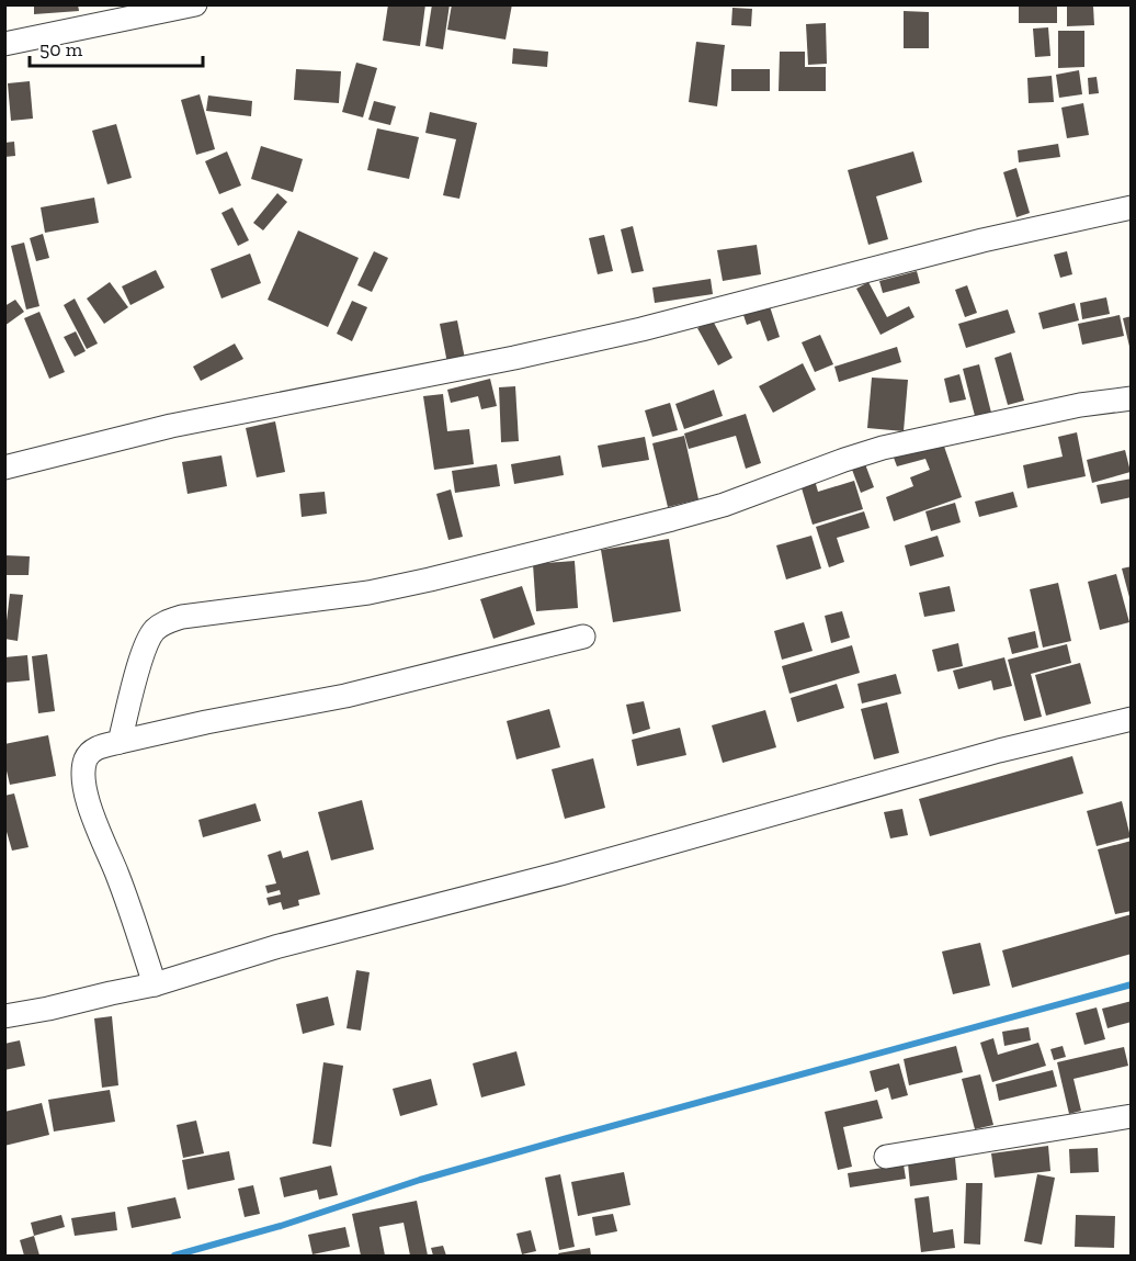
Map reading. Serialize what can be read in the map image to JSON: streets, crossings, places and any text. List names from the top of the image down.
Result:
{
  "scale_bar": "50 m"
}
